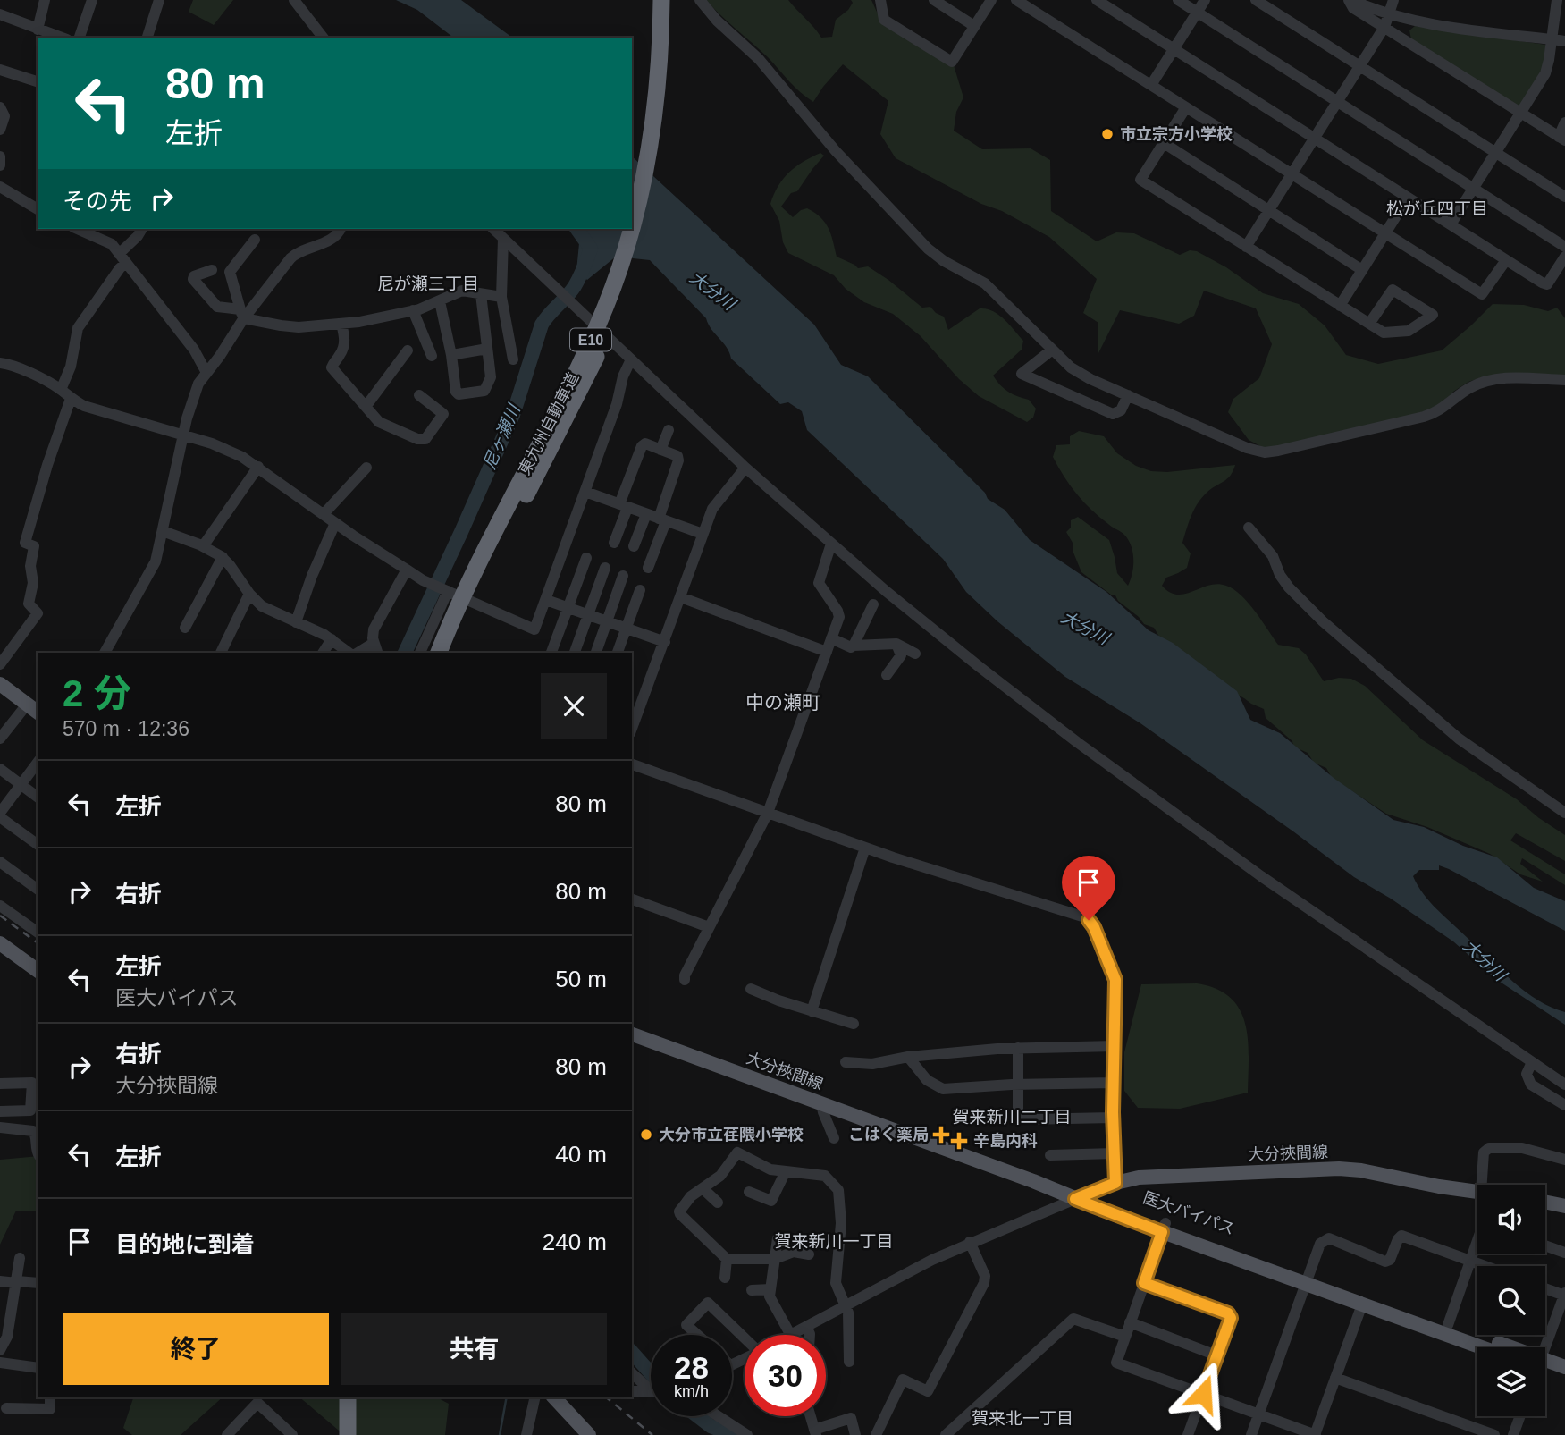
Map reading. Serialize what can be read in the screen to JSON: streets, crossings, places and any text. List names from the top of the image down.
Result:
{
  "streets": {
    "highway": ["E10", "東九州自動車道"],
    "main road": ["大分挾間線", "医大バイパス"]
  },
  "crossings": [
    ["大分挾間線", "医大バイパス"]
  ],
  "districts": [
    "松が丘四丁目",
    "尼が瀬三丁目",
    "中の瀬町",
    "賀来新川二丁目",
    "賀来新川一丁目",
    "賀来北一丁目"
  ],
  "water": ["大分川", "尼ヶ瀬川"],
  "places": {
    "other": ["市立宗方小学校", "大分市立荏隈小学校"],
    "health": ["こはく薬局", "辛島内科"]
  },
  "page": {
    "turn": ["80 m", "左折"],
    "then": "その先",
    "heading": ["2 分", "570 m · 12:36"],
    "list": [
      {
        "name": "左折",
        "value": "80 m"
      },
      {
        "name": "右折",
        "value": "80 m"
      },
      {
        "name": "左折",
        "note": "医大バイパス",
        "value": "50 m"
      },
      {
        "name": "右折",
        "note": "大分挾間線",
        "value": "80 m"
      },
      {
        "name": "左折",
        "value": "40 m"
      },
      {
        "name": "目的地に到着",
        "value": "240 m"
      }
    ],
    "buttons": ["終了", "共有"],
    "speed": "28 km/h",
    "limit": "30"
  }
}
